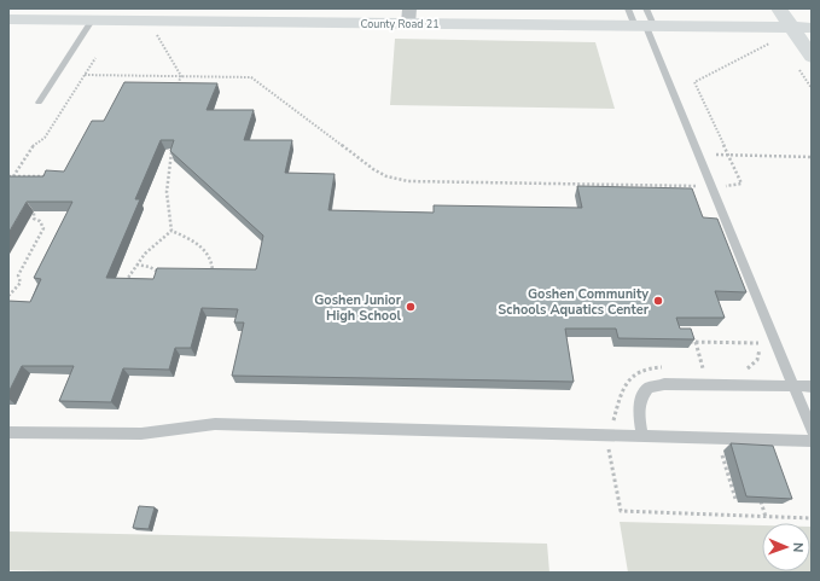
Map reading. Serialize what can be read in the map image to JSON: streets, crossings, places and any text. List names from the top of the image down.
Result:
{
  "streets": {
    "street": ["County Road 21"]
  },
  "places": ["Goshen Community Schools Aquatics Center", "Goshen Junior High School"],
  "north": "right"
}
